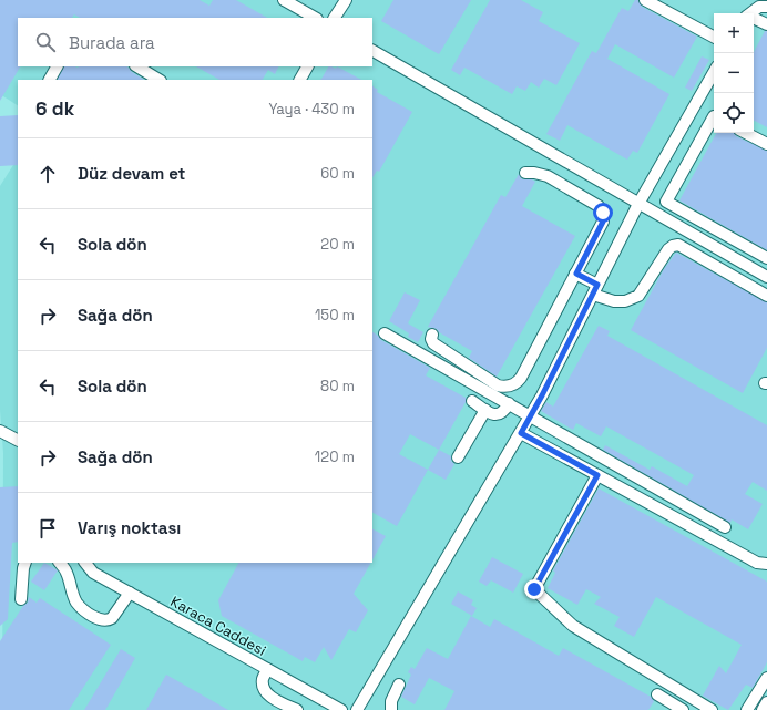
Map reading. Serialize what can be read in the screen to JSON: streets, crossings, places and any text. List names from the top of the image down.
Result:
{
  "streets": {
    "street": ["Karaca Caddesi"]
  },
  "page": {
    "map_buttons": ["+", "−"],
    "search": "Burada ara",
    "heading": ["6 dk", "Yaya · 430 m"],
    "list": [
      ["Düz devam et", "60 m"],
      ["Sola dön", "20 m"],
      ["Sağa dön", "150 m"],
      ["Sola dön", "80 m"],
      ["Sağa dön", "120 m"],
      "Varış noktası"
    ]
  }
}
